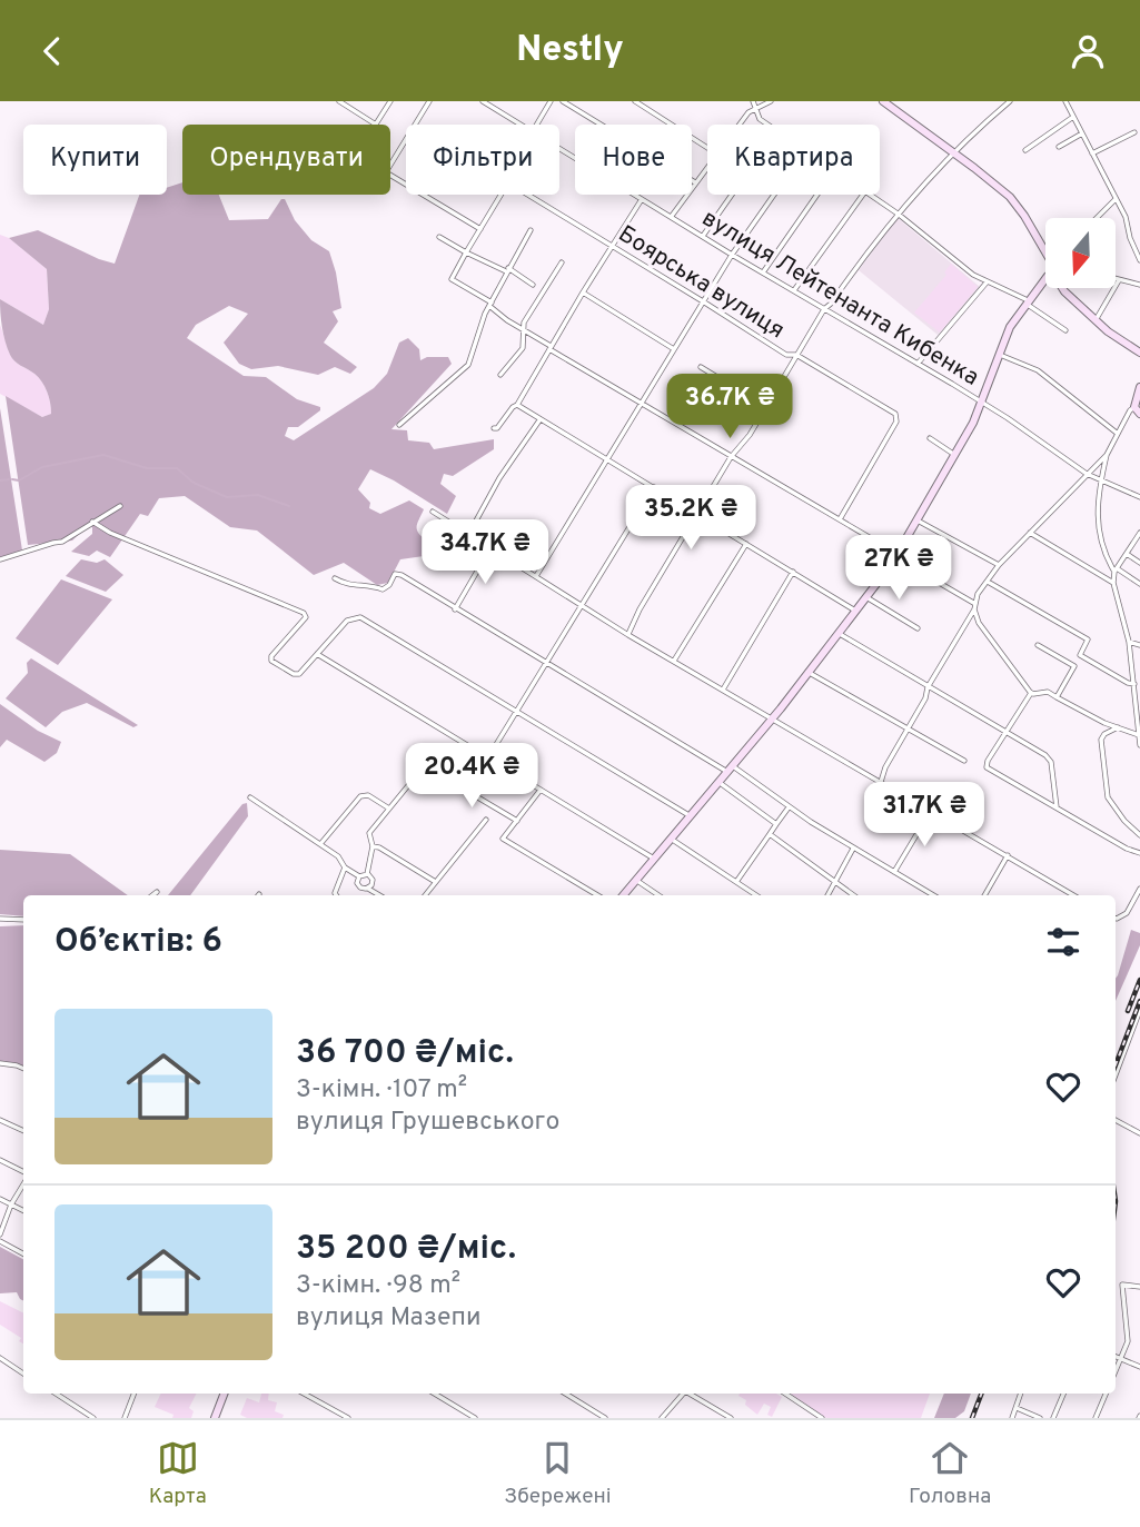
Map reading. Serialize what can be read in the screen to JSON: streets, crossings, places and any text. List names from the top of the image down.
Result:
{
  "streets": {
    "street": ["Боярська вулиця", "вулиця Лейтенанта Кибенка"]
  },
  "north": "bottom",
  "page": {
    "header": "Nestly",
    "chip": [
      "Купити",
      "Орендувати",
      "Фільтри",
      "Нове",
      "Квартира"
    ],
    "price": [
      "36.7K ₴",
      "35.2K ₴",
      "34.7K ₴",
      "27K ₴",
      "20.4K ₴",
      "31.7K ₴"
    ],
    "heading": "Об’єктів: 6",
    "list": [
      {
        "name": "36 700 ₴/міс.",
        "note": "3-кімн. · 107 m² · вулиця Грушевського"
      },
      {
        "name": "35 200 ₴/міс.",
        "note": "3-кімн. · 98 m² · вулиця Мазепи"
      }
    ],
    "tabs": ["Карта", "Збережені", "Головна"]
  }
}
